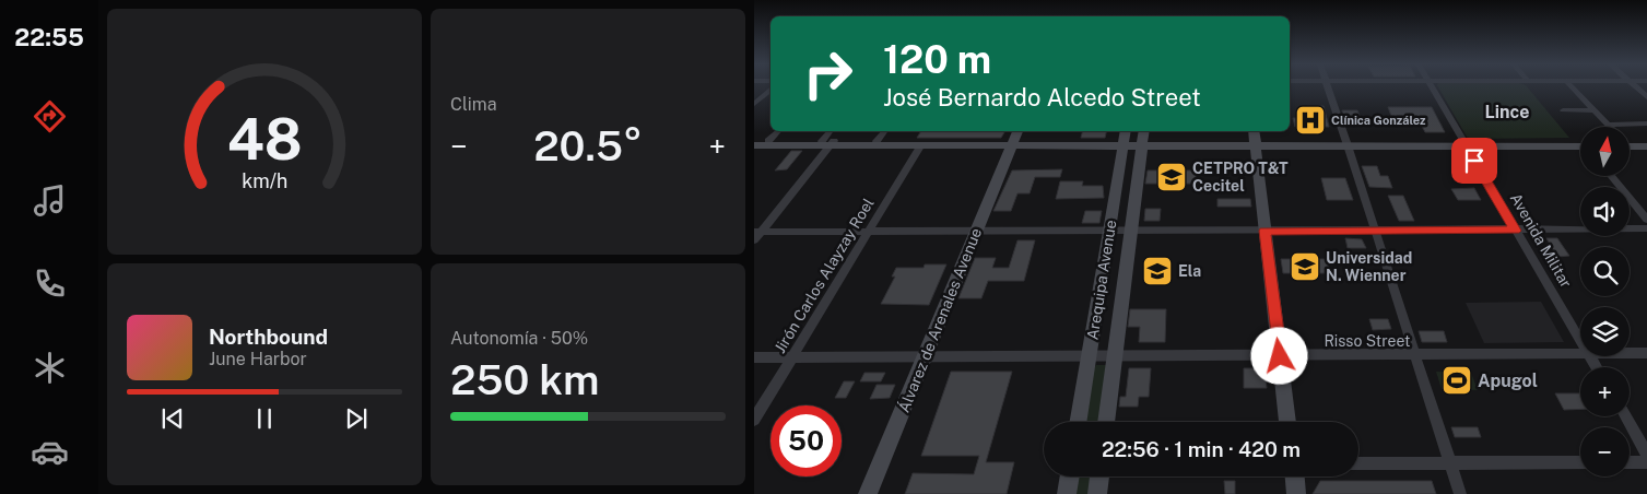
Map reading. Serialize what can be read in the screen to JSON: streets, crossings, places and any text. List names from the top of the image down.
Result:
{
  "streets": {
    "main road": ["Arequipa Avenue", "Álvarez de Arenales Avenue"],
    "street": ["Avenida Militar", "Jirón Carlos Alayzay Roel", "Risso Street"]
  },
  "crossings": [
    ["Jirón Carlos Alayzay Roel", "Risso Street"],
    ["Arequipa Avenue", "Risso Street"],
    ["Álvarez de Arenales Avenue", "Risso Street"]
  ],
  "districts": ["Lince"],
  "places": {
    "hospital": ["Clínica González"],
    "school or university": ["CETPRO T&T Cecitel", "Universidad N. Wienner", "Ela"],
    "sports": ["Apugol"]
  },
  "north": "top",
  "page": {
    "tabs": "22:55",
    "tile": [
      "Clima",
      ["Autonomía · 50%", "250 km"]
    ],
    "turn": ["120 m", "José Bernardo Alcedo Street"],
    "heat": ["−", "20.5°", "+"],
    "map_buttons": ["+", "−"],
    "song": ["Northbound", "June Harbor"],
    "limit": "50",
    "trip": "22:56 · 1 min · 420 m",
    "gauge": ["48", "km/h"]
  }
}
